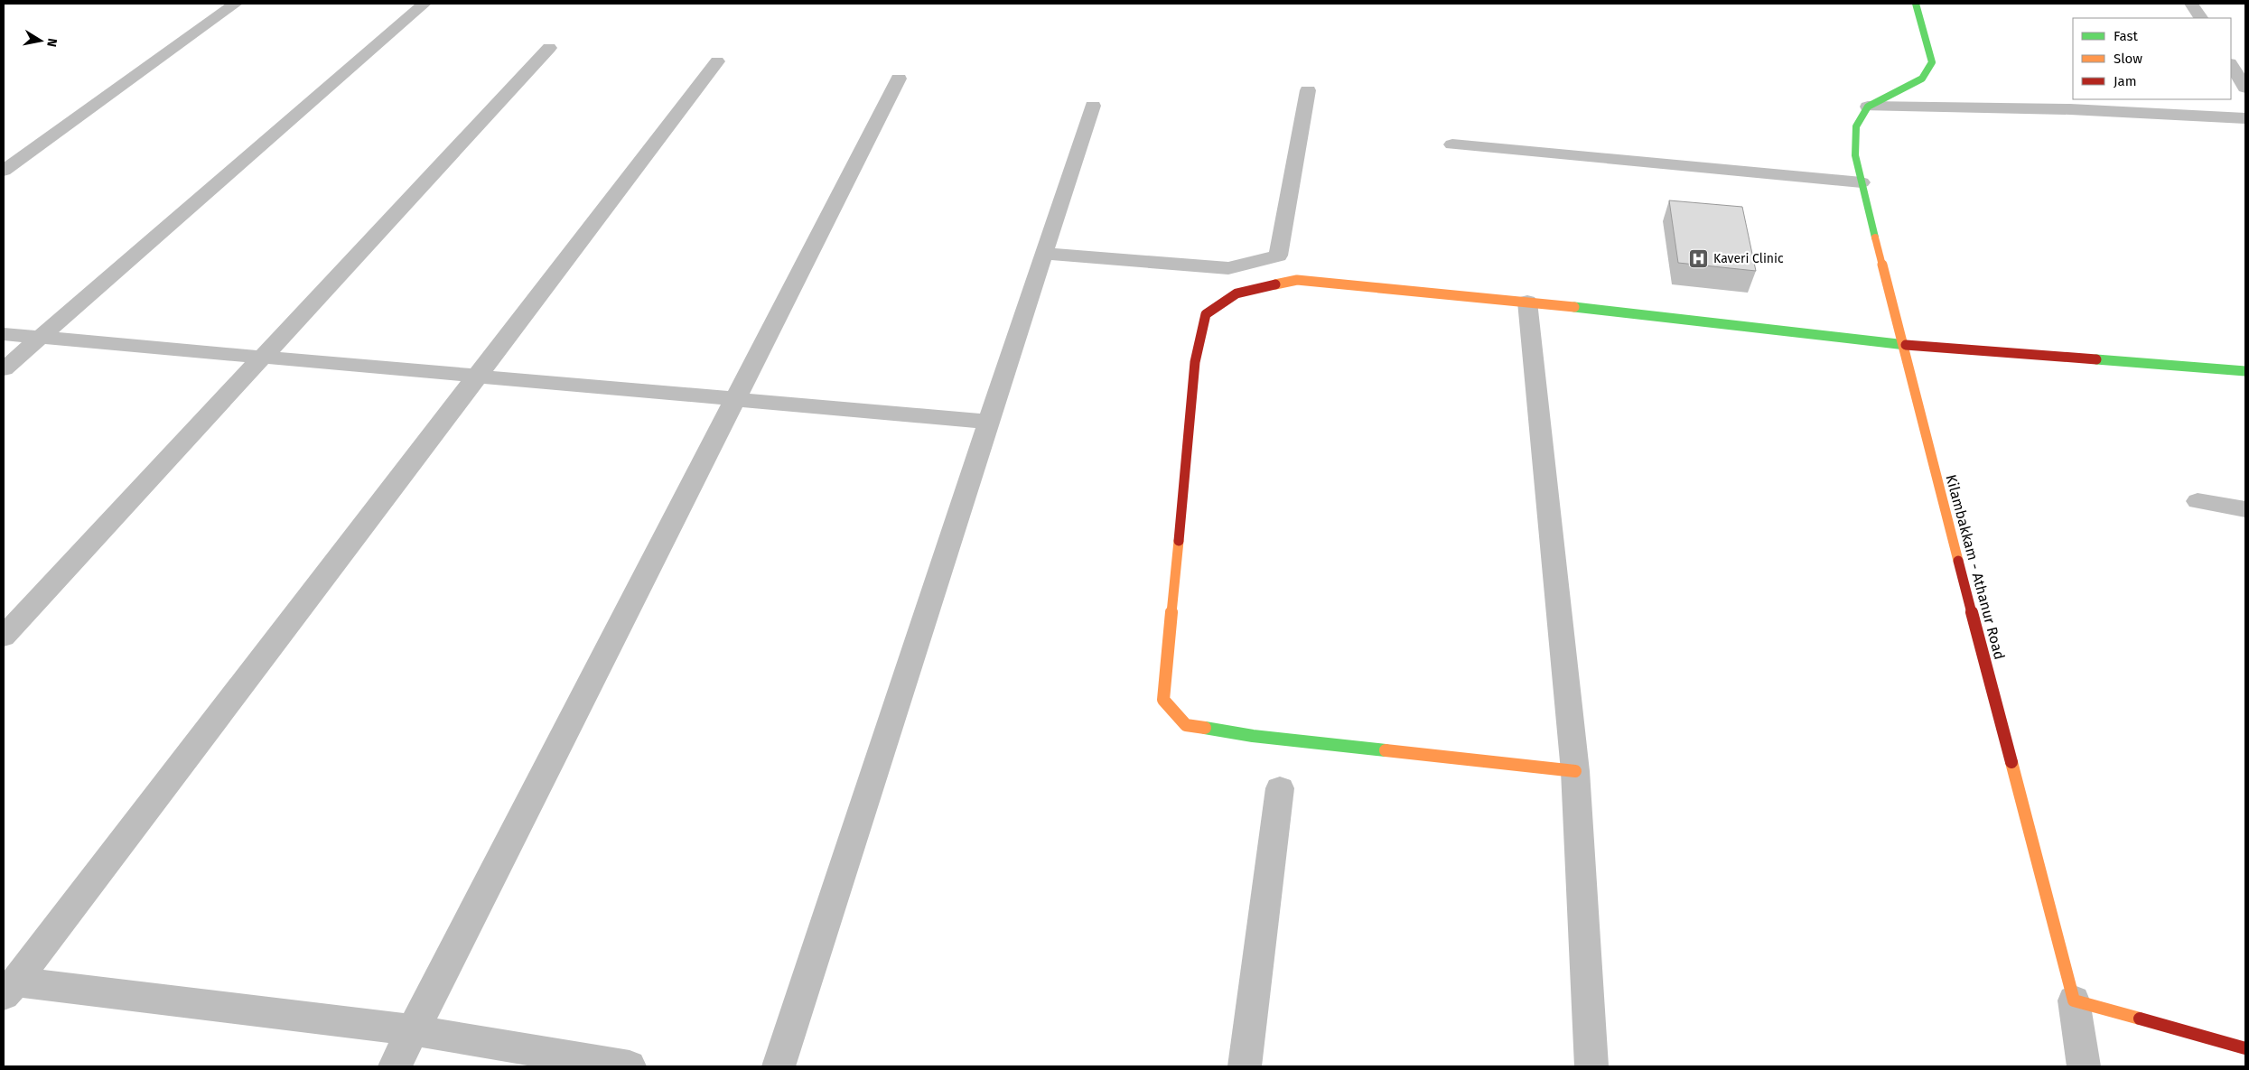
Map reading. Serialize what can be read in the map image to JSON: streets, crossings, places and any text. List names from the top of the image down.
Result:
{
  "streets": {
    "street": ["Kilambakkam - Athanur Road"]
  },
  "places": {
    "hospital": ["Kaveri Clinic"]
  },
  "legend": ["Fast", "Slow", "Jam"],
  "north": "right"
}
